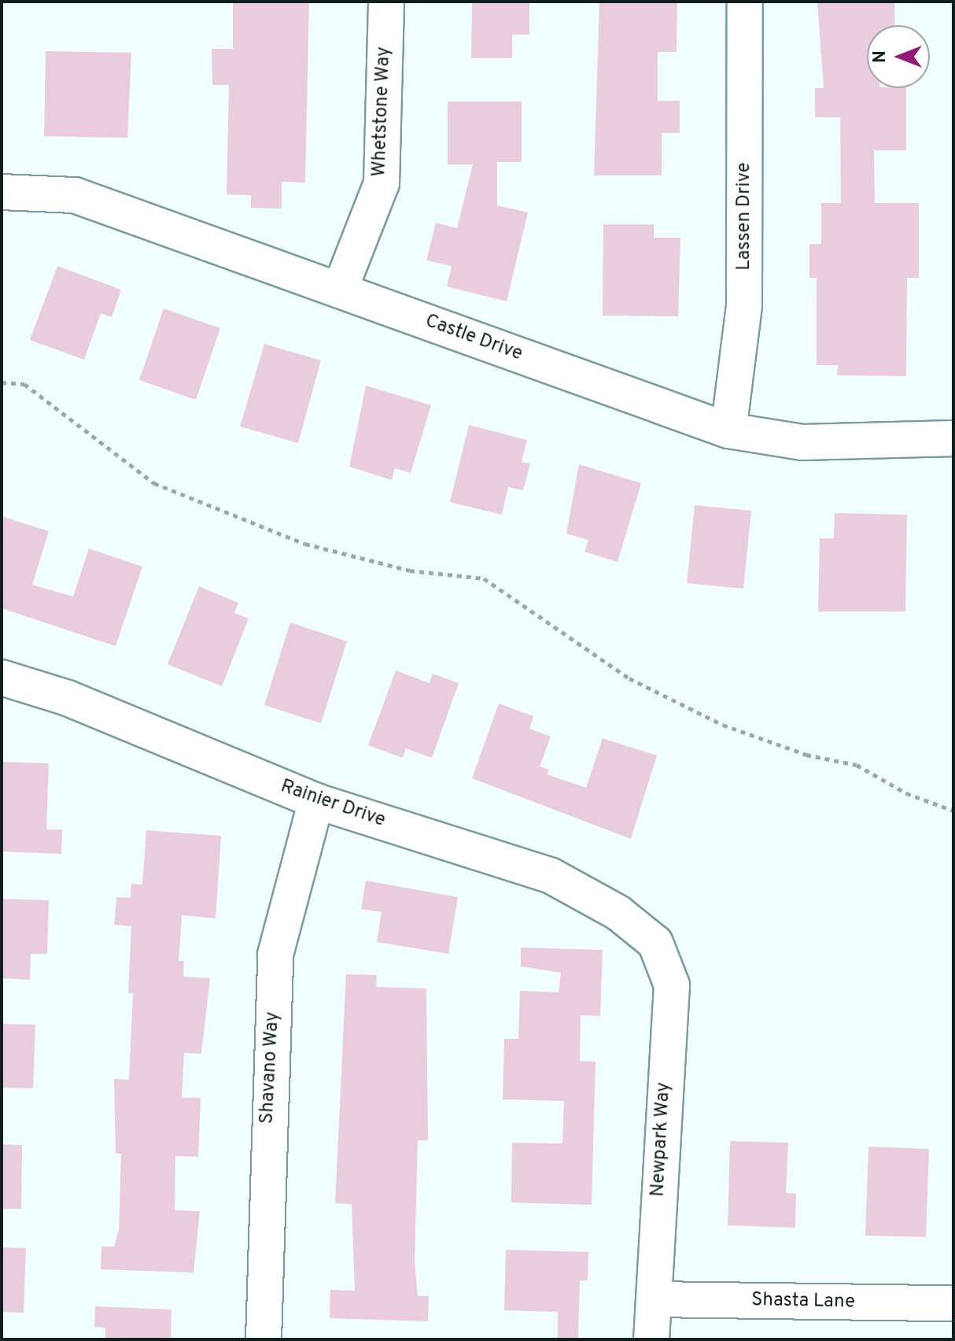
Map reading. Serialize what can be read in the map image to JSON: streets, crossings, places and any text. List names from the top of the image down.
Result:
{
  "streets": {
    "street": [
      "Whetstone Way",
      "Lassen Drive",
      "Castle Drive",
      "Rainier Drive",
      "Shavano Way",
      "Newpark Way",
      "Shasta Lane"
    ]
  },
  "crossings": [
    ["Whetstone Way", "Castle Drive"],
    ["Lassen Drive", "Castle Drive"],
    ["Rainier Drive", "Shavano Way"],
    ["Rainier Drive", "Newpark Way"],
    ["Newpark Way", "Shasta Lane"]
  ],
  "north": "left"
}
